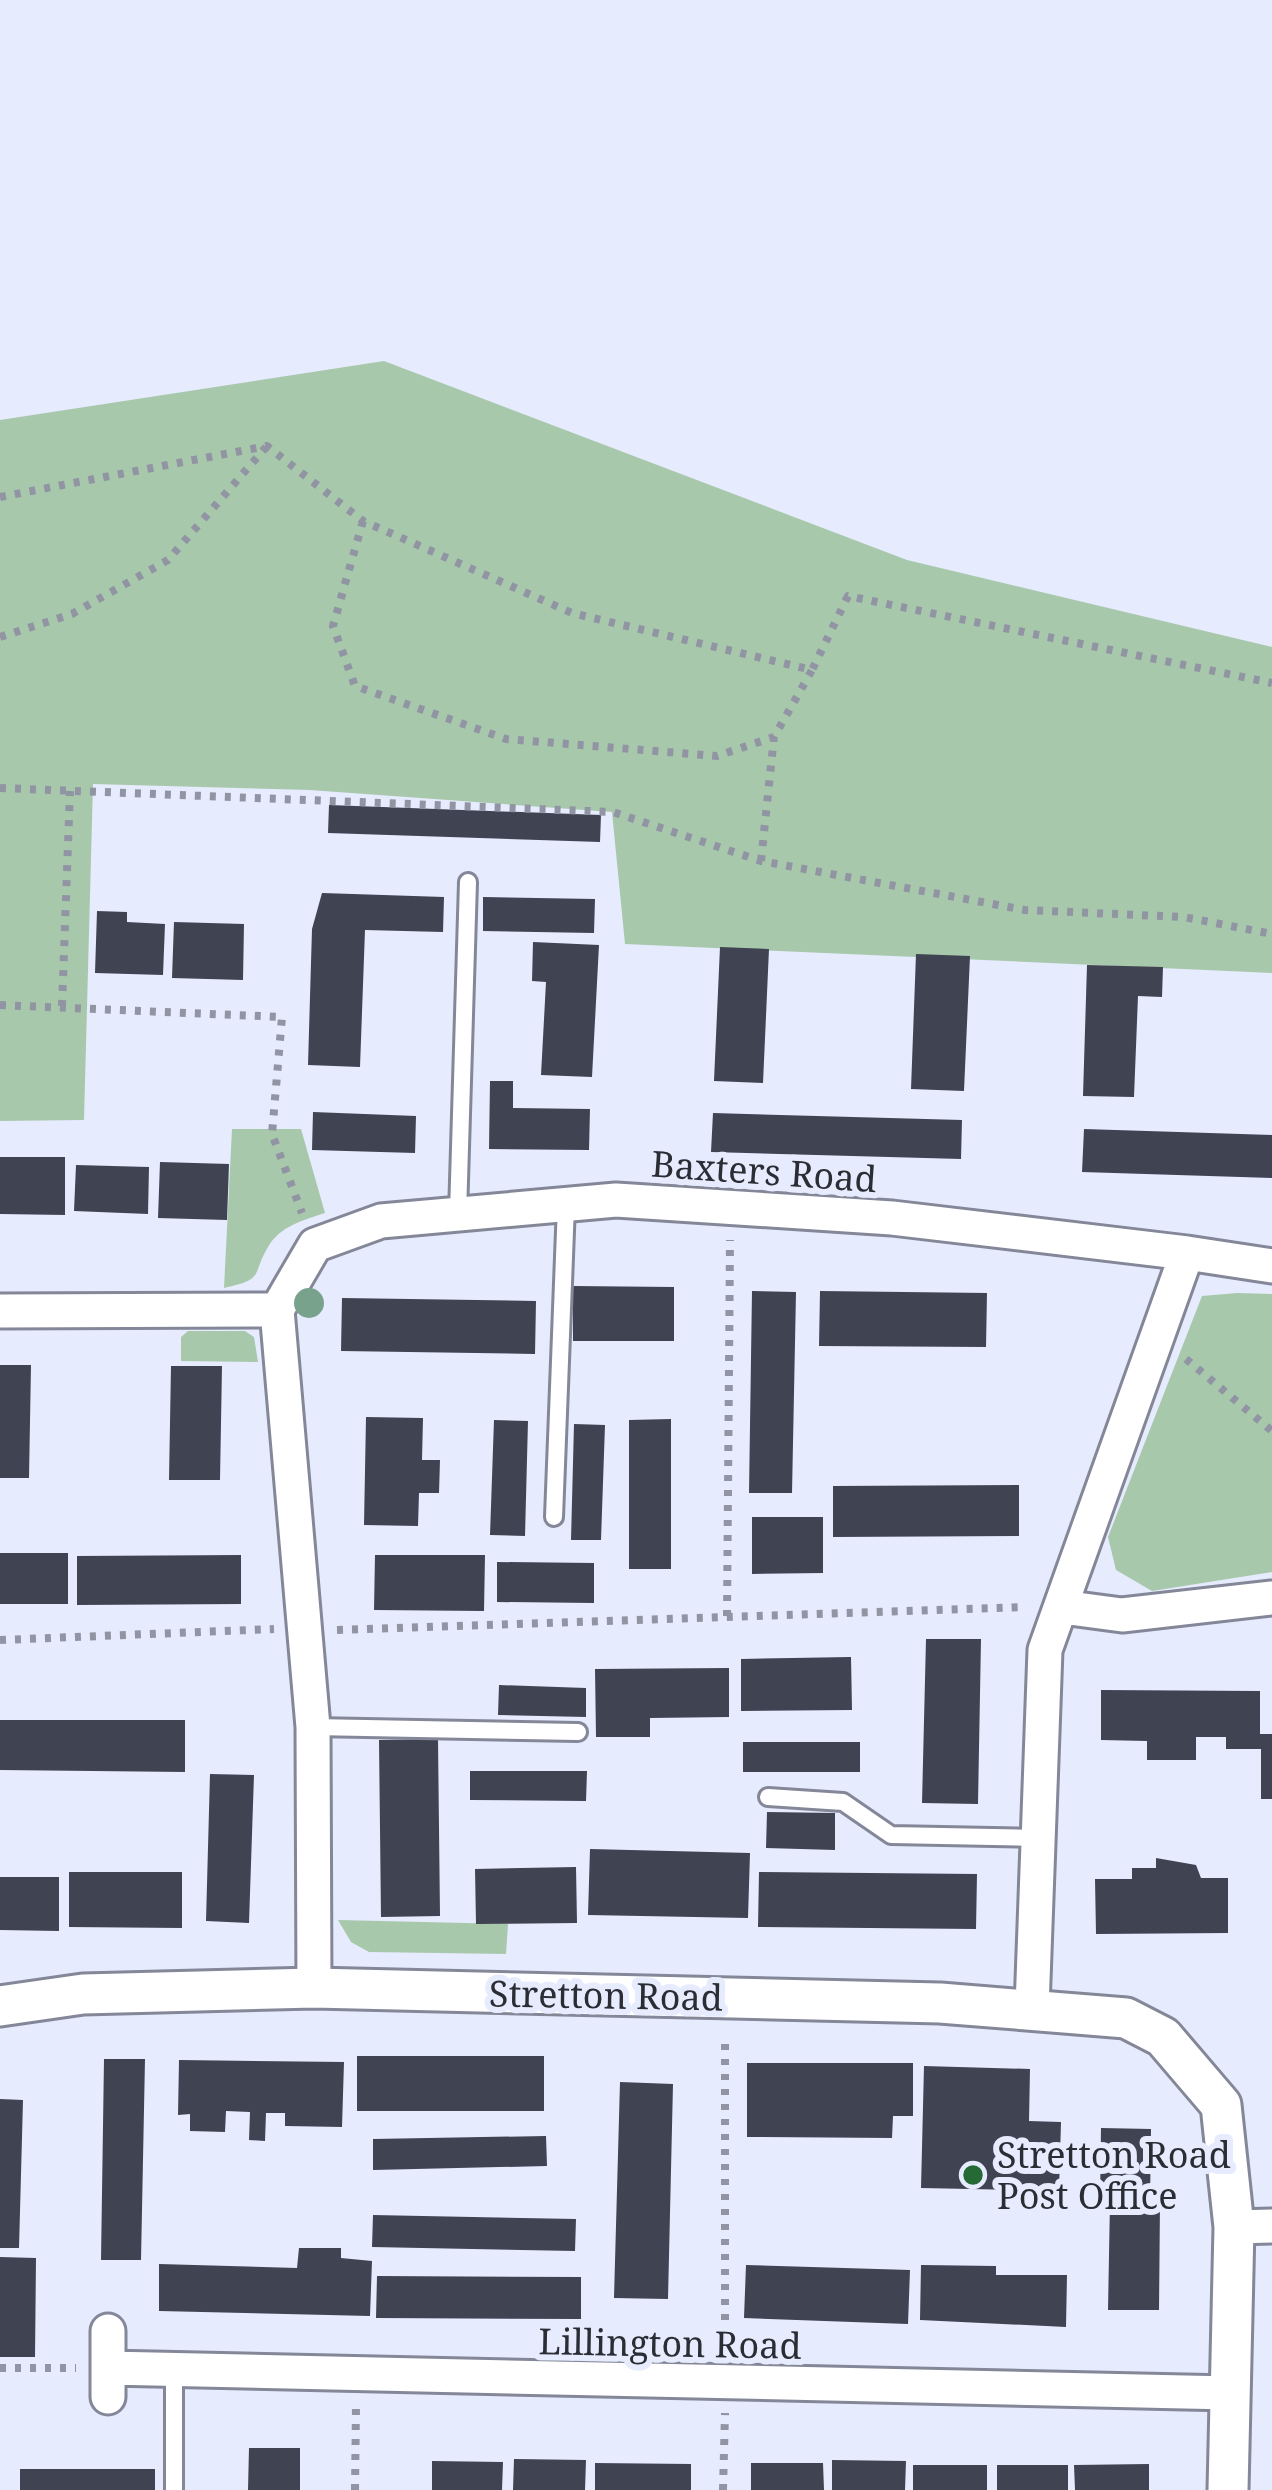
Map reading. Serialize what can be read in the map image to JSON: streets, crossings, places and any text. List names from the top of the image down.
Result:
{
  "streets": {
    "street": ["Baxters Road", "Stretton Road", "Lillington Road"]
  },
  "places": ["Stretton Road Post Office"]
}
